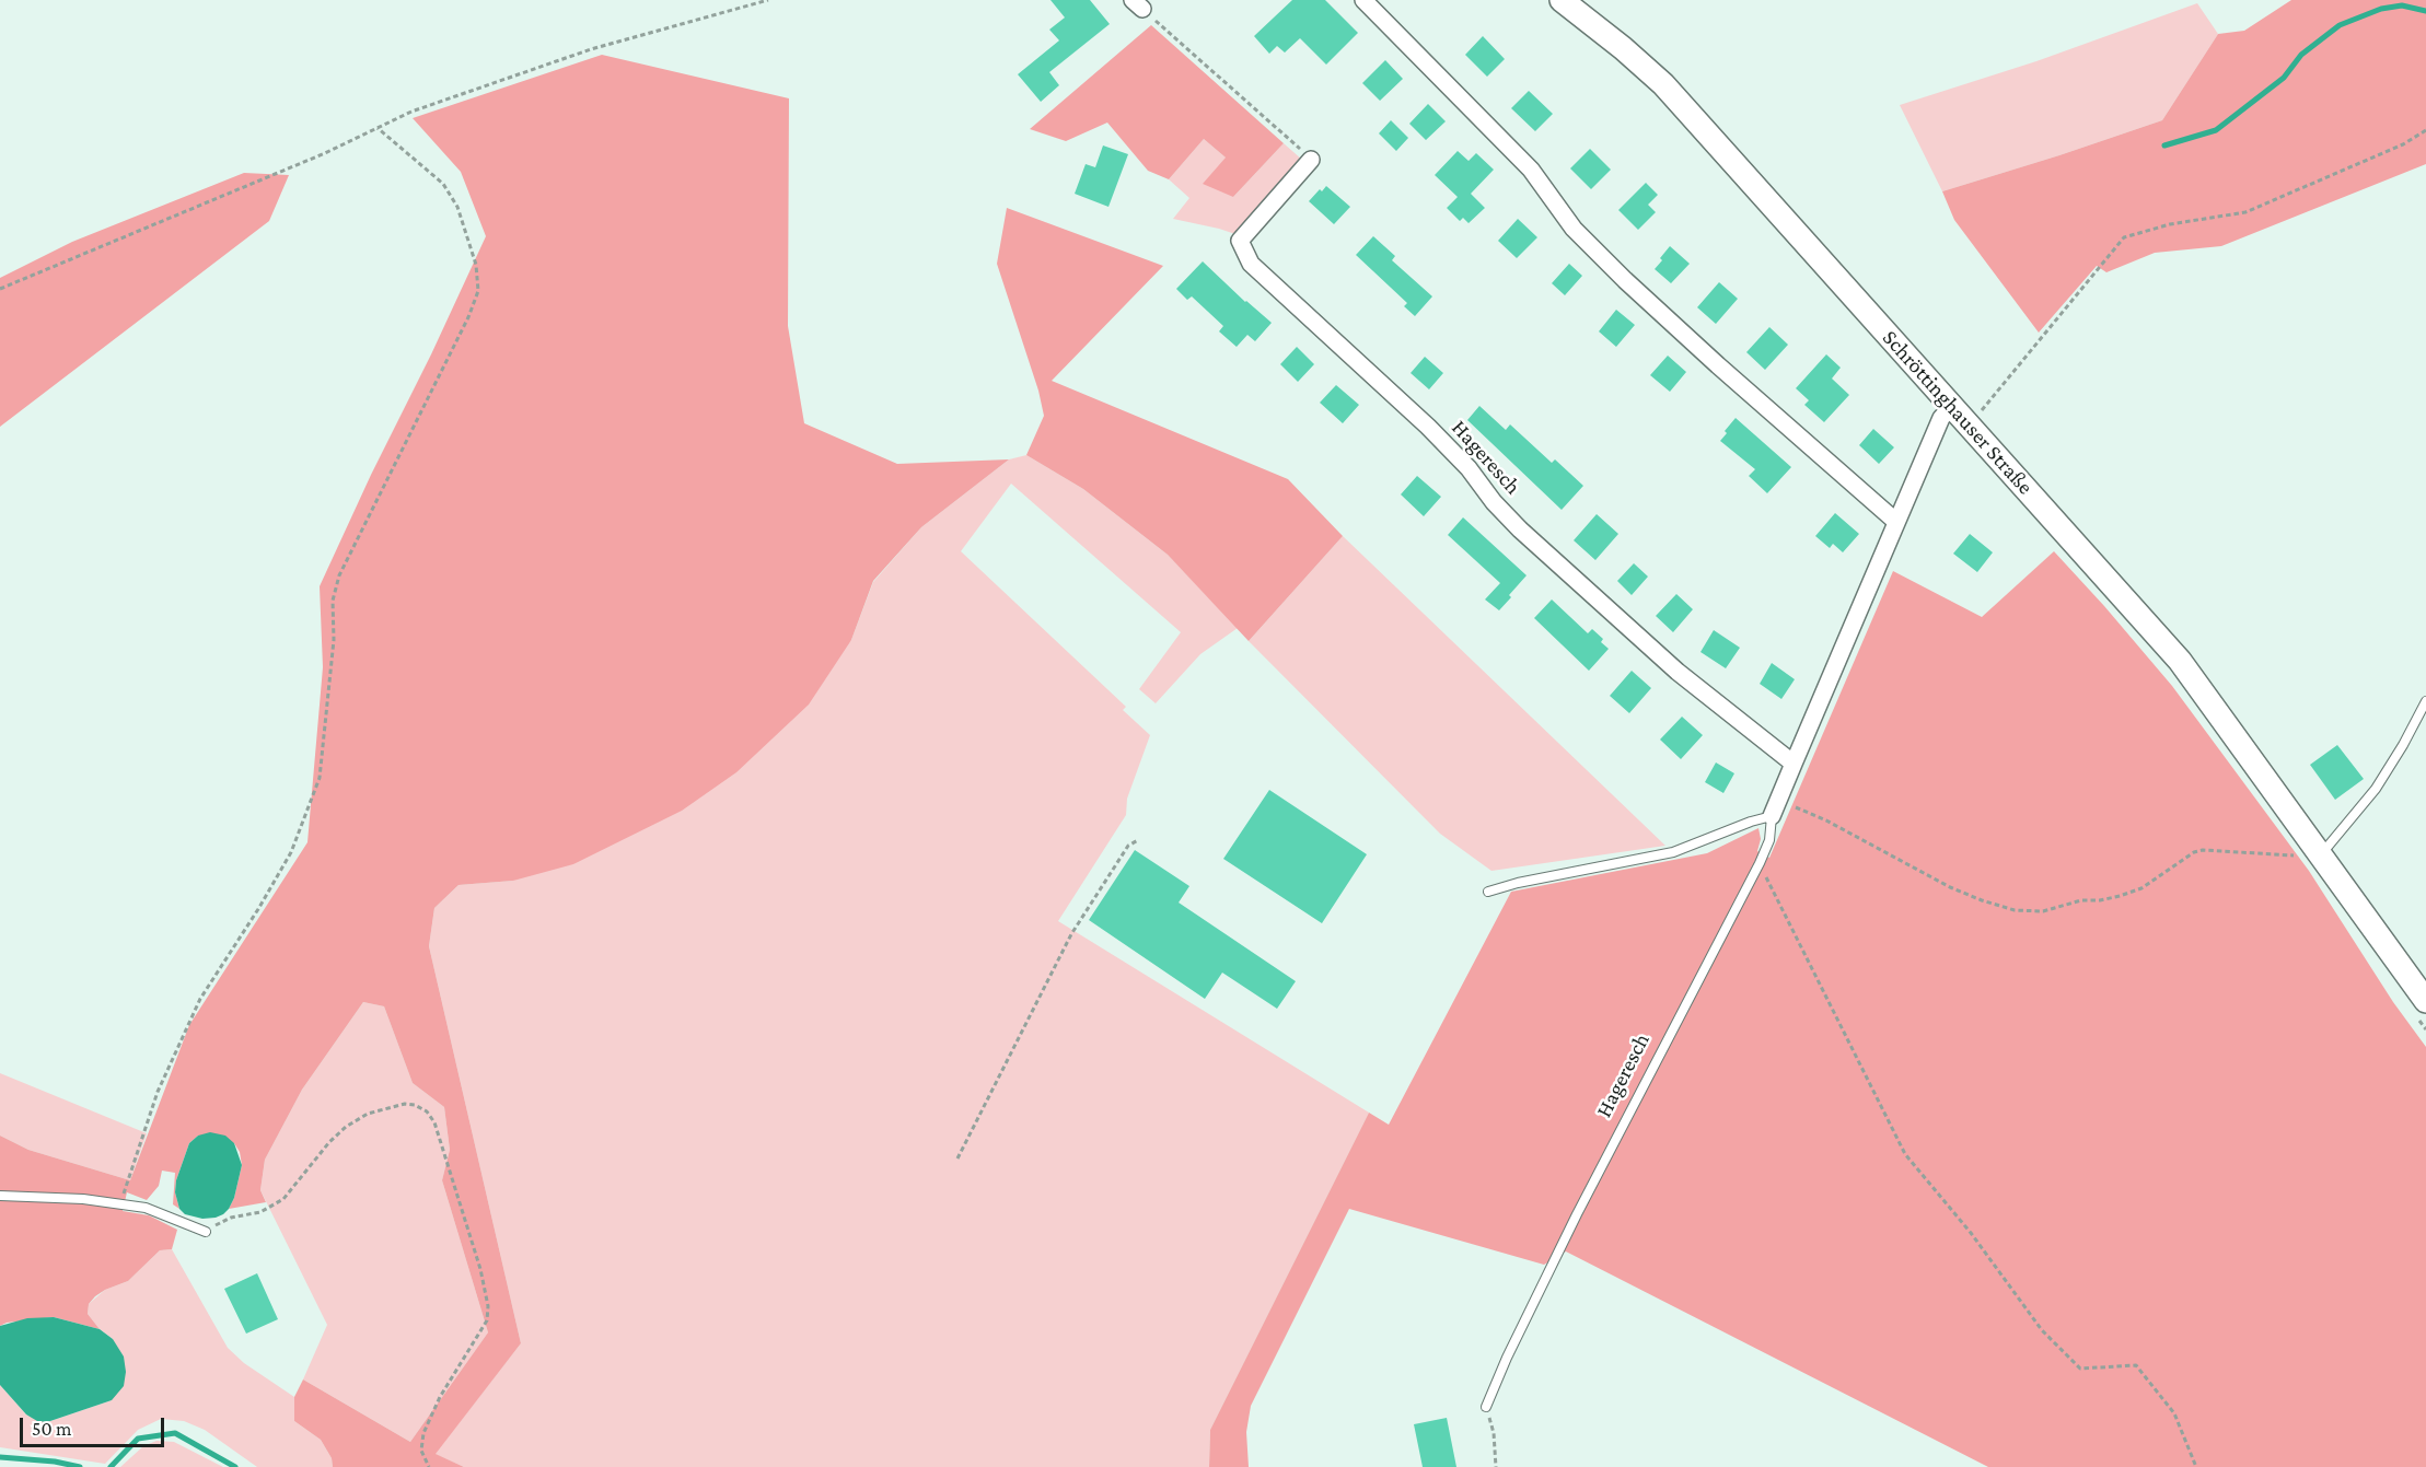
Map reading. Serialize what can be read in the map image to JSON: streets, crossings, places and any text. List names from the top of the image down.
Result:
{
  "streets": {
    "main road": ["Schröttinghauser Straße"],
    "street": ["Hageresch"]
  },
  "crossings": [
    ["Schröttinghauser Straße", "Hageresch"]
  ],
  "scale_bar": "50 m"
}
